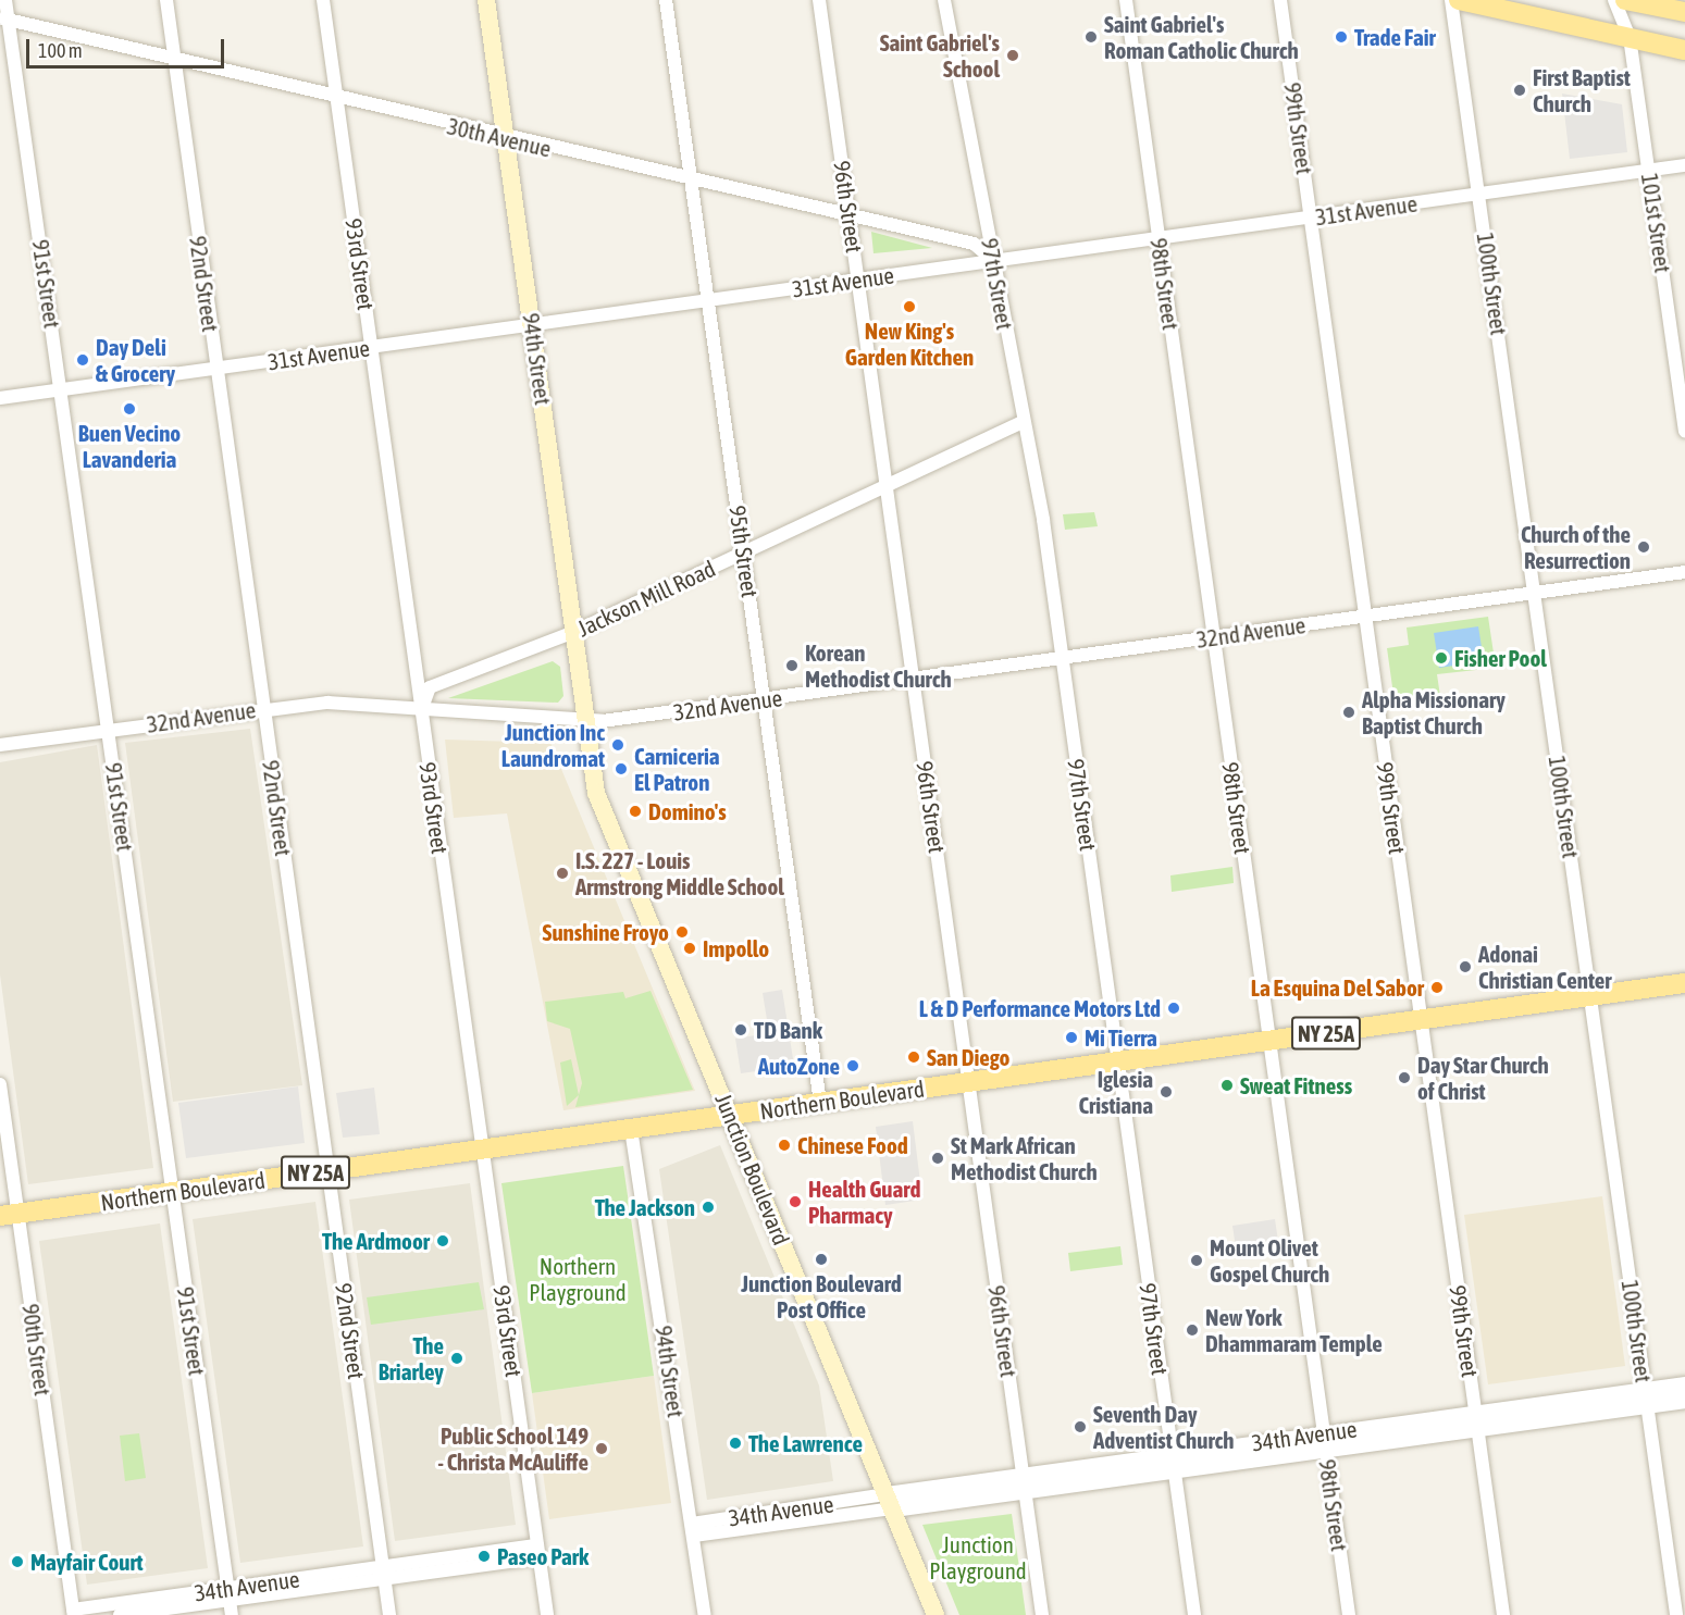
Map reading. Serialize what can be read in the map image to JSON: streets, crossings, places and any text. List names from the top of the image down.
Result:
{
  "streets": {
    "main road": [
      "94th Street",
      "NY 25A",
      "Northern Boulevard",
      "Junction Boulevard"
    ],
    "street": [
      "99th Street",
      "30th Avenue",
      "96th Street",
      "31st Avenue",
      "101st Street",
      "93rd Street",
      "91st Street",
      "92nd Street",
      "97th Street",
      "98th Street",
      "100th Street",
      "95th Street",
      "Jackson Mill Road",
      "32nd Avenue",
      "90th Street",
      "34th Avenue"
    ]
  },
  "crossings": [
    ["99th Street", "31st Avenue"],
    ["99th Street", "32nd Avenue"],
    ["99th Street", "Northern Boulevard"],
    ["99th Street", "34th Avenue"],
    ["30th Avenue", "96th Street"],
    ["30th Avenue", "31st Avenue"],
    ["30th Avenue", "93rd Street"],
    ["30th Avenue", "91st Street"],
    ["30th Avenue", "92nd Street"],
    ["30th Avenue", "97th Street"],
    ["30th Avenue", "94th Street"],
    ["30th Avenue", "95th Street"],
    ["96th Street", "31st Avenue"],
    ["96th Street", "Jackson Mill Road"],
    ["96th Street", "32nd Avenue"],
    ["96th Street", "Northern Boulevard"],
    ["96th Street", "34th Avenue"],
    ["31st Avenue", "101st Street"],
    ["31st Avenue", "93rd Street"],
    ["31st Avenue", "91st Street"],
    ["31st Avenue", "92nd Street"],
    ["31st Avenue", "97th Street"],
    ["31st Avenue", "98th Street"],
    ["31st Avenue", "100th Street"],
    ["31st Avenue", "94th Street"],
    ["31st Avenue", "95th Street"],
    ["93rd Street", "Jackson Mill Road"],
    ["93rd Street", "32nd Avenue"],
    ["93rd Street", "Northern Boulevard"],
    ["93rd Street", "34th Avenue"],
    ["91st Street", "32nd Avenue"],
    ["91st Street", "Northern Boulevard"],
    ["91st Street", "34th Avenue"],
    ["92nd Street", "32nd Avenue"],
    ["92nd Street", "Northern Boulevard"],
    ["92nd Street", "34th Avenue"],
    ["97th Street", "Jackson Mill Road"],
    ["97th Street", "32nd Avenue"],
    ["97th Street", "Northern Boulevard"],
    ["97th Street", "34th Avenue"],
    ["98th Street", "32nd Avenue"],
    ["98th Street", "Northern Boulevard"],
    ["98th Street", "34th Avenue"],
    ["100th Street", "32nd Avenue"],
    ["100th Street", "Northern Boulevard"],
    ["100th Street", "34th Avenue"],
    ["94th Street", "Jackson Mill Road"],
    ["94th Street", "32nd Avenue"],
    ["94th Street", "Northern Boulevard"],
    ["94th Street", "Junction Boulevard"],
    ["94th Street", "34th Avenue"],
    ["95th Street", "Jackson Mill Road"],
    ["95th Street", "32nd Avenue"],
    ["95th Street", "Northern Boulevard"],
    ["Jackson Mill Road", "32nd Avenue"],
    ["32nd Avenue", "Junction Boulevard"],
    ["Northern Boulevard", "Junction Boulevard"],
    ["Northern Boulevard", "90th Street"],
    ["Junction Boulevard", "34th Avenue"],
    ["90th Street", "34th Avenue"]
  ],
  "parks": ["Northern Playground", "Junction Playground"],
  "places": [
    "Saint Gabriel's Roman Catholic Church",
    "Trade Fair",
    "Saint Gabriel's School",
    "First Baptist Church",
    "New King's Garden Kitchen",
    "Day Deli & Grocery",
    "Buen Vecino Lavanderia",
    "Church of the Resurrection",
    "Fisher Pool",
    "Korean Methodist Church",
    "Alpha Missionary Baptist Church",
    "Junction Inc Laundromat",
    "Carniceria El Patron",
    "Domino's",
    "I.S. 227 - Louis Armstrong Middle School",
    "Sunshine Froyo",
    "Impollo",
    "Adonai Christian Center",
    "La Esquina Del Sabor",
    "L & D Performance Motors Ltd",
    "TD Bank",
    "Mi Tierra",
    "San Diego",
    "AutoZone",
    "Day Star Church of Christ",
    "Sweat Fitness",
    "Iglesia Cristiana",
    "Chinese Food",
    "St Mark African Methodist Church",
    "Health Guard Pharmacy",
    "The Jackson",
    "The Ardmoor",
    "Junction Boulevard Post Office",
    "Mount Olivet Gospel Church",
    "New York Dhammaram Temple",
    "The Briarley",
    "Seventh Day Adventist Church",
    "The Lawrence",
    "Public School 149 - Christa McAuliffe",
    "Paseo Park",
    "Mayfair Court"
  ],
  "scale_bar": "100 m"
}
